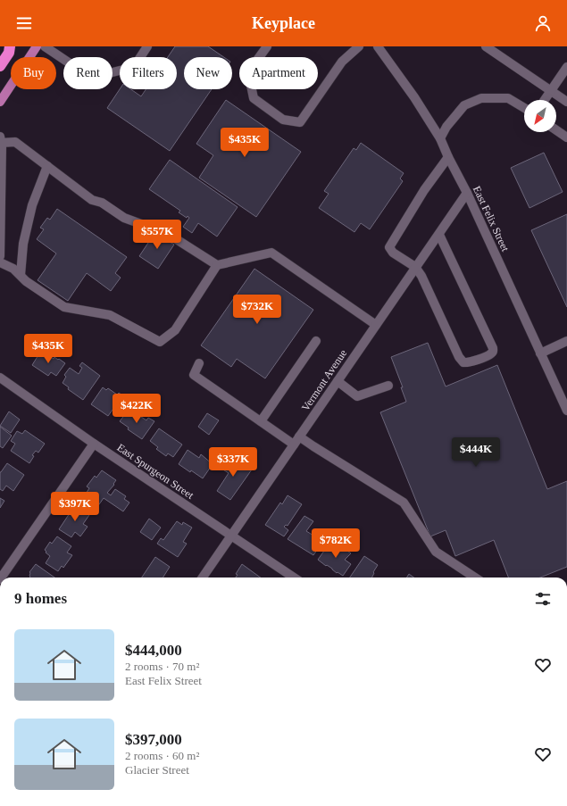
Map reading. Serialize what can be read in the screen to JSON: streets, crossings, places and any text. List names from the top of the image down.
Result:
{
  "streets": {
    "street": ["East Felix Street", "Vermont Avenue", "East Spurgeon Street"]
  },
  "crossings": [
    ["East Felix Street", "Vermont Avenue"],
    ["Vermont Avenue", "East Spurgeon Street"]
  ],
  "north": "bottom left",
  "page": {
    "header": "Keyplace",
    "chip": [
      "Buy",
      "Rent",
      "Filters",
      "New",
      "Apartment"
    ],
    "price": [
      "$435K",
      "$557K",
      "$732K",
      "$435K",
      "$422K",
      "$444K",
      "$337K",
      "$397K",
      "$782K"
    ],
    "heading": "9 homes",
    "list": [
      {
        "name": "$444,000",
        "note": "2 rooms · 70 m² · East Felix Street"
      },
      {
        "name": "$397,000",
        "note": "2 rooms · 60 m² · Glacier Street"
      }
    ]
  }
}
